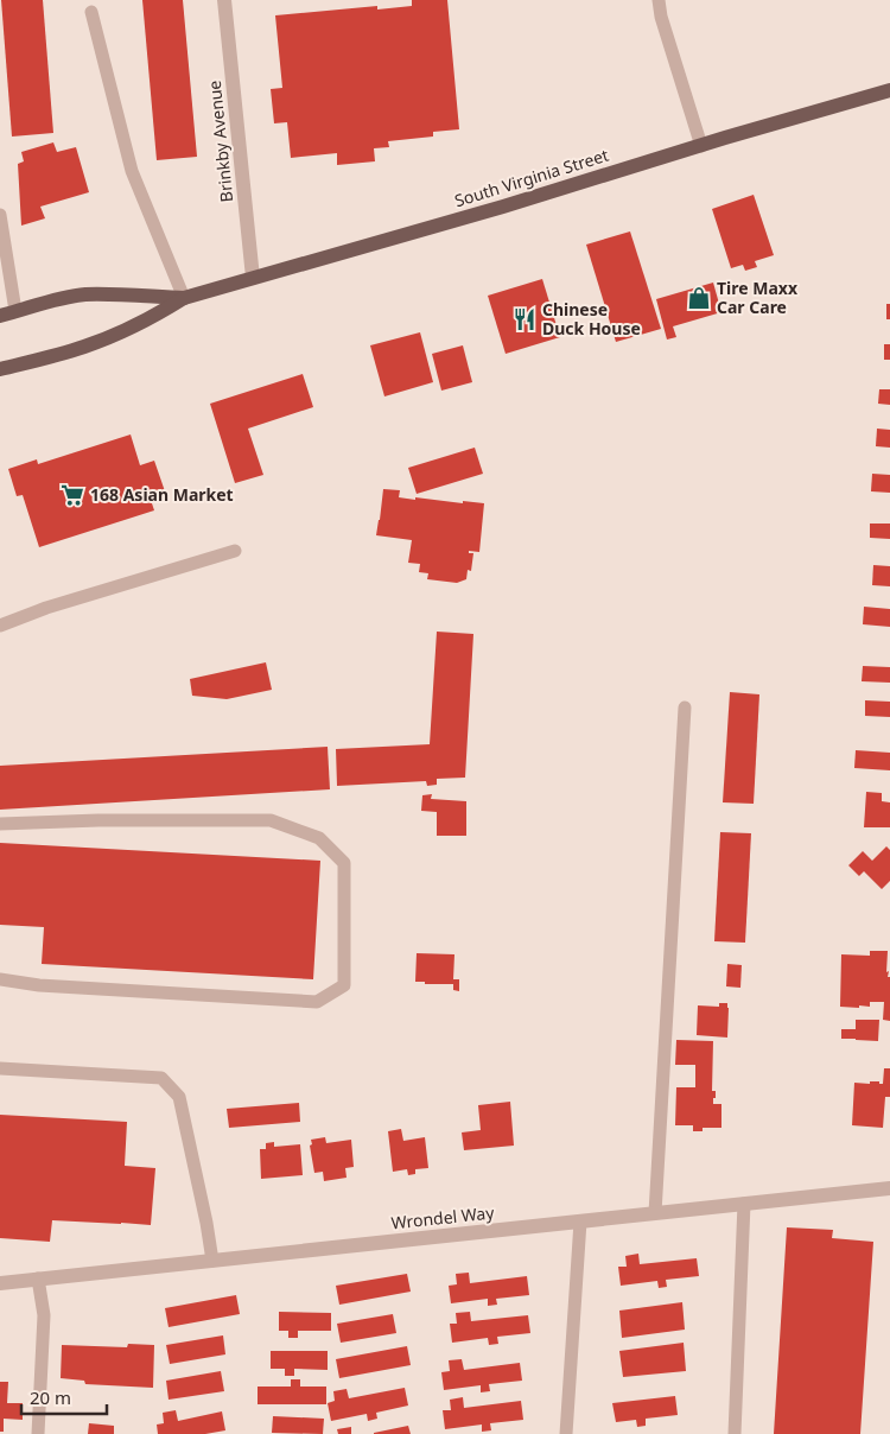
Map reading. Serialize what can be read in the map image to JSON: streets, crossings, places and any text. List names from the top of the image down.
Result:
{
  "streets": {
    "main road": ["South Virginia Street"],
    "street": ["Brinkby Avenue", "Wrondel Way"]
  },
  "crossings": [
    ["Brinkby Avenue", "South Virginia Street"]
  ],
  "places": {
    "shop": ["Tire Maxx Car Care"],
    "restaurant": ["Chinese Duck House"],
    "supermarket": ["168 Asian Market"]
  },
  "scale_bar": "20 m"
}
